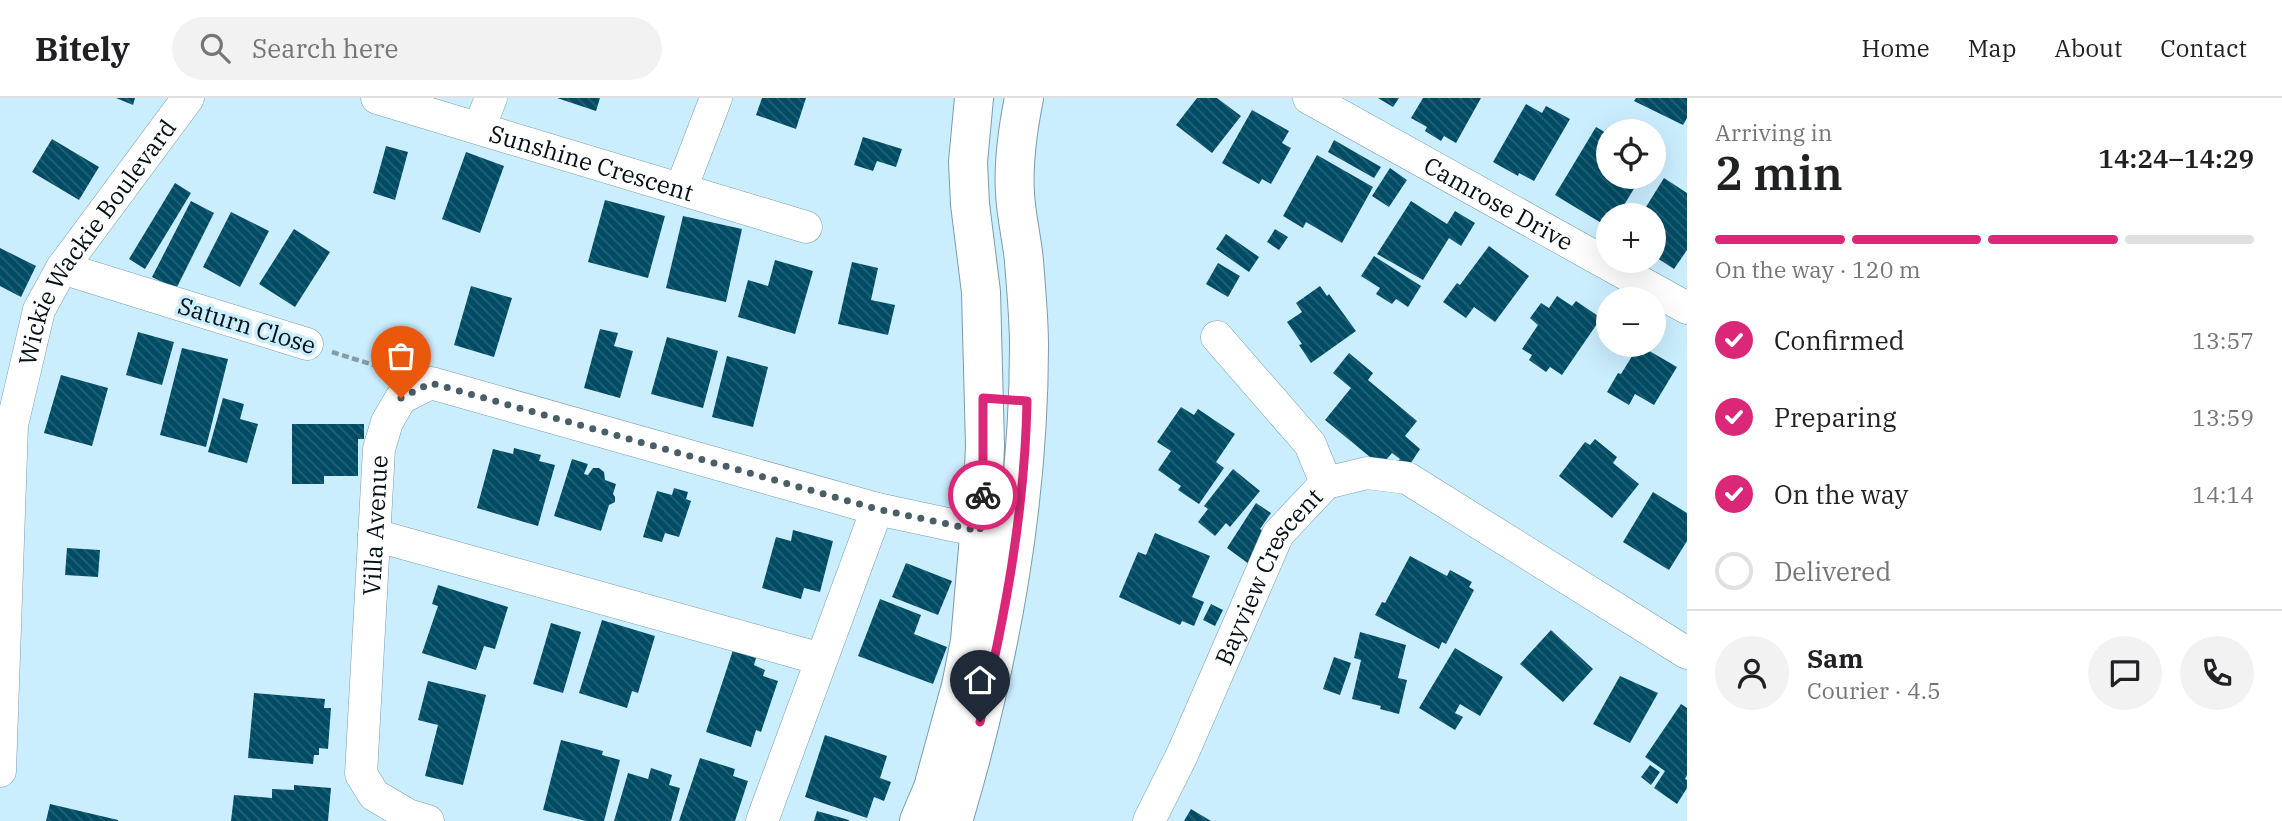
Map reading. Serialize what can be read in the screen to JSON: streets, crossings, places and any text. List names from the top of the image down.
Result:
{
  "streets": {
    "street": [
      "Sunshine Crescent",
      "Camrose Drive",
      "Wickie Wackie Boulevard",
      "Saturn Close",
      "Villa Avenue",
      "Bayview Crescent"
    ]
  },
  "crossings": [
    ["Wickie Wackie Boulevard", "Saturn Close"],
    ["Saturn Close", "Villa Avenue"]
  ],
  "page": {
    "header": "Bitely",
    "search": "Search here",
    "nav": [
      "Home",
      "Map",
      "About",
      "Contact"
    ],
    "heading": ["2 min", "Arriving in", "14:24–14:29"],
    "panel": ["Sam", "Courier · 4.5"],
    "map_buttons": ["+", "−"],
    "bar": "On the way · 120 m",
    "list": [
      ["Confirmed", "13:57"],
      ["Preparing", "13:59"],
      ["On the way", "14:14"],
      "Delivered"
    ]
  }
}
